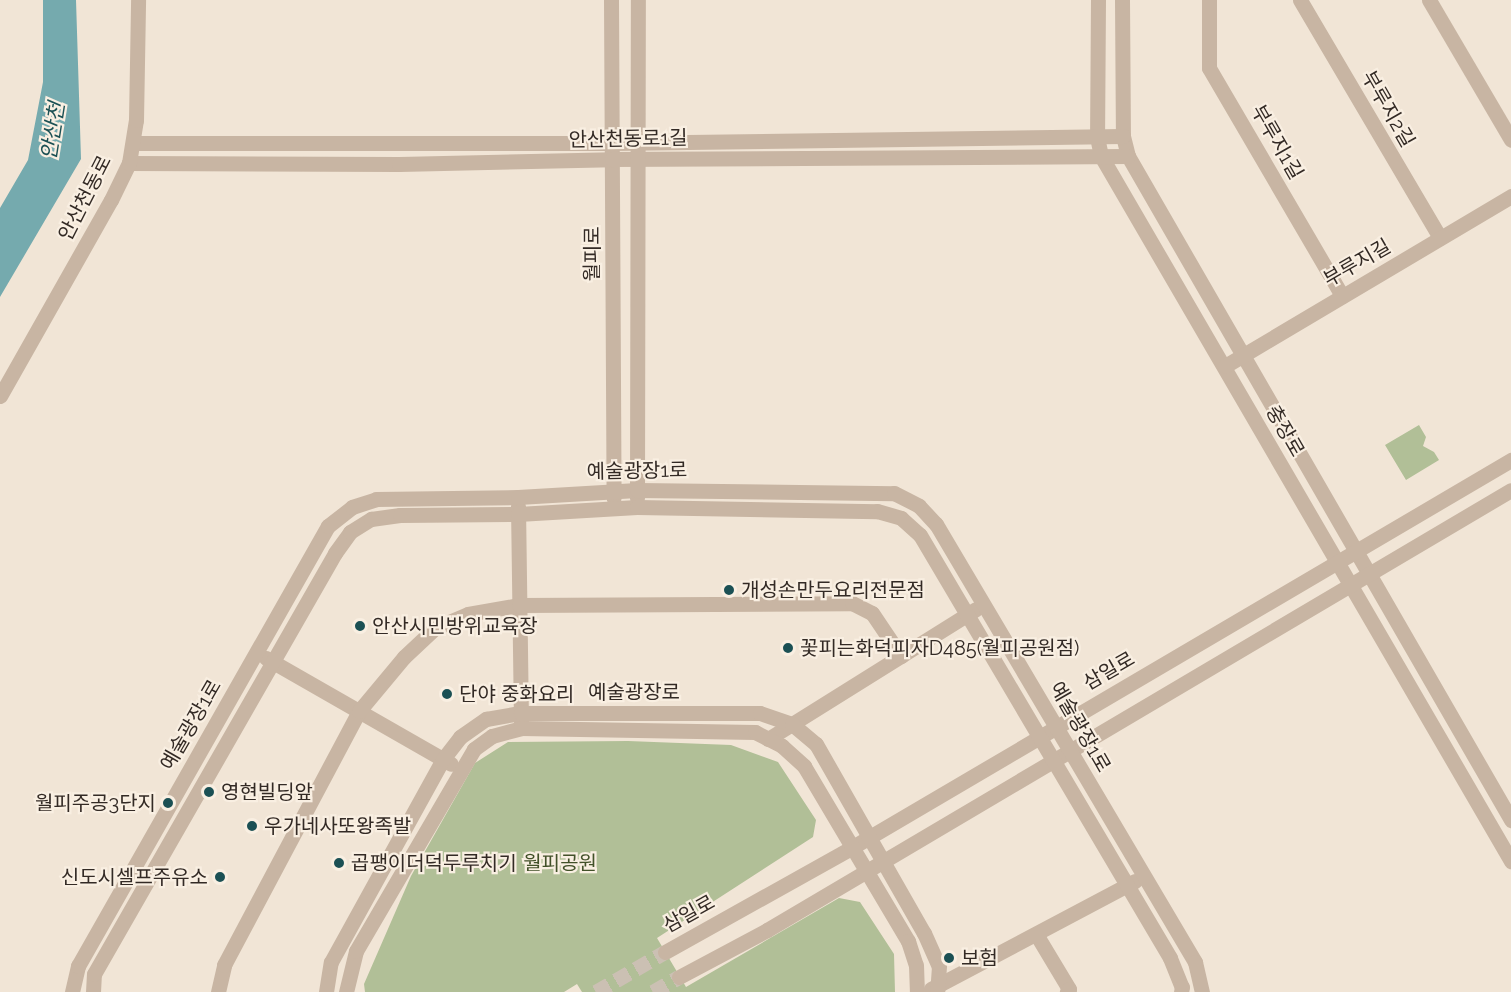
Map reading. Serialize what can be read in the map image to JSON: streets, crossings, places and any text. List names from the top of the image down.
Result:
{
  "streets": {
    "street": [
      "부루지2길",
      "안산천동로1길",
      "부루지1길",
      "안산천동로",
      "월피로",
      "부루지길",
      "충장로",
      "예술광장1로",
      "삼일로",
      "예술광장로"
    ]
  },
  "crossings": [
    ["부루지2길", "부루지길"],
    ["안산천동로1길", "안산천동로"],
    ["안산천동로1길", "월피로"],
    ["안산천동로1길", "충장로"],
    ["부루지1길", "부루지길"],
    ["월피로", "예술광장1로"],
    ["부루지길", "충장로"],
    ["충장로", "삼일로"],
    ["예술광장1로", "삼일로"],
    ["삼일로", "예술광장로"]
  ],
  "water": ["안산천"],
  "parks": ["월피공원"],
  "places": [
    "개성손만두요리전문점",
    "안산시민방위교육장",
    "꽃피는화덕피자D485(월피공원점)",
    "단야 중화요리",
    "영현빌딩앞",
    "월피주공3단지",
    "우가네사또왕족발",
    "곱팽이더덕두루치기",
    "신도시셀프주유소",
    "보험"
  ]
}
